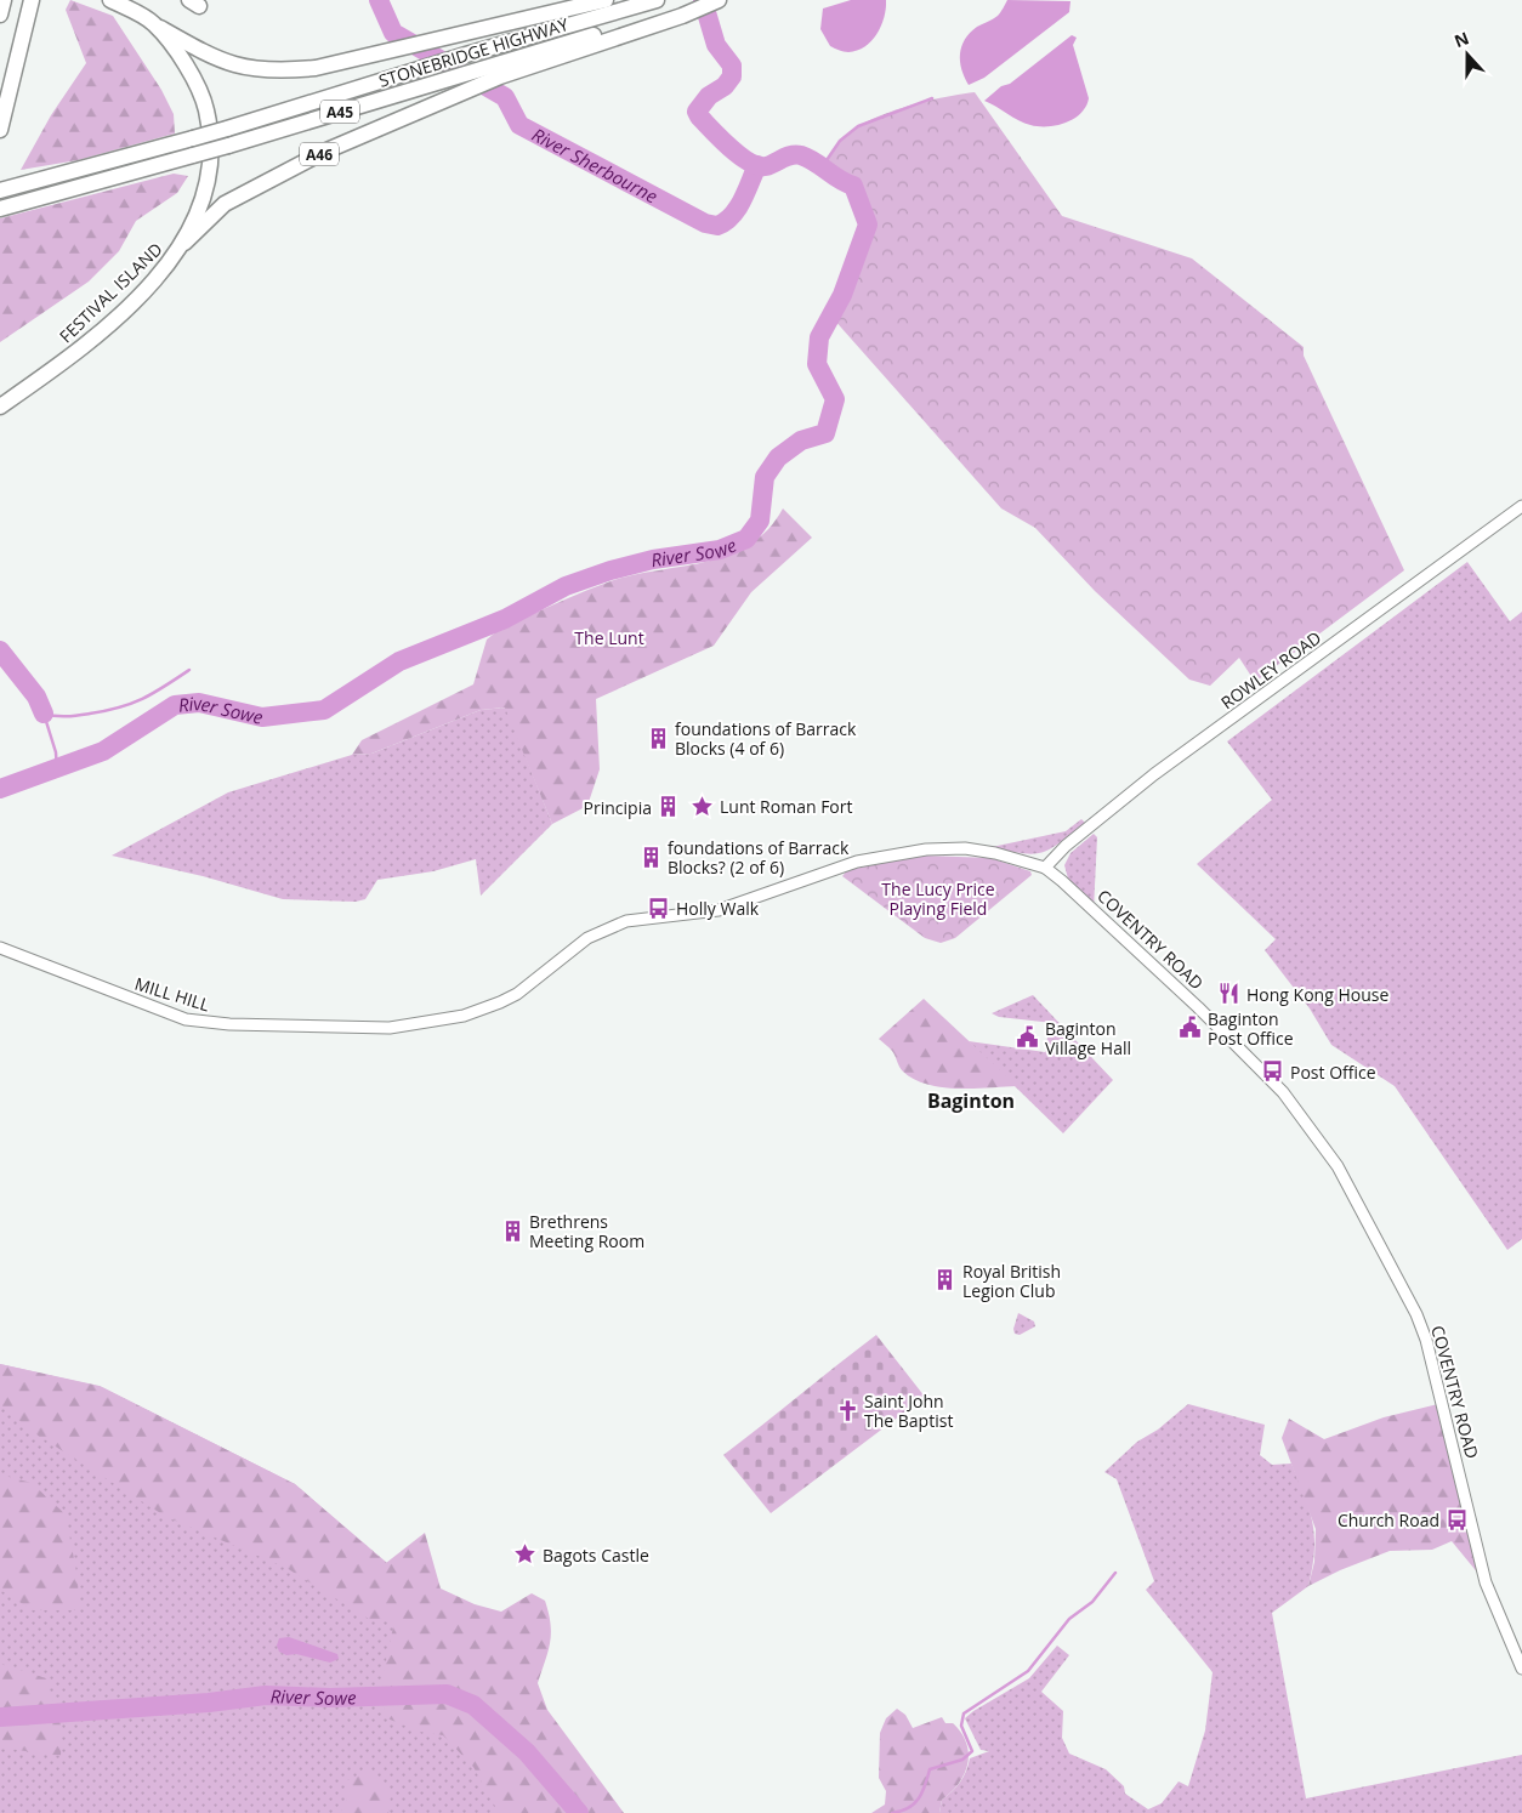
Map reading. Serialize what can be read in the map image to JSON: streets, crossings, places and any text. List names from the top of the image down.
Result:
{
  "streets": {
    "highway": [
      "STONEBRIDGE HIGHWAY",
      "A45",
      "A46",
      "FESTIVAL ISLAND"
    ],
    "street": ["ROWLEY ROAD", "COVENTRY ROAD", "MILL HILL"]
  },
  "crossings": [
    ["STONEBRIDGE HIGHWAY", "A46"],
    ["A46", "FESTIVAL ISLAND"],
    ["ROWLEY ROAD", "COVENTRY ROAD"],
    ["COVENTRY ROAD", "MILL HILL"]
  ],
  "districts": ["Baginton"],
  "water": ["River Sherbourne", "River Sowe"],
  "parks": ["The Lunt", "The Lucy Price Playing Field"],
  "places": {
    "building": [
      "foundations of Barrack Blocks (4 of 6)",
      "Principia",
      "foundations of Barrack Blocks? (2 of 6)",
      "Brethrens Meeting Room",
      "Royal British Legion Club"
    ],
    "place": ["Lunt Roman Fort", "Bagots Castle"],
    "bus stop": ["Holly Walk", "Post Office", "Church Road"],
    "restaurant": ["Hong Kong House"],
    "public building": ["Baginton Post Office", "Baginton Village Hall"],
    "church": ["Saint John The Baptist"]
  },
  "north": "top"
}
